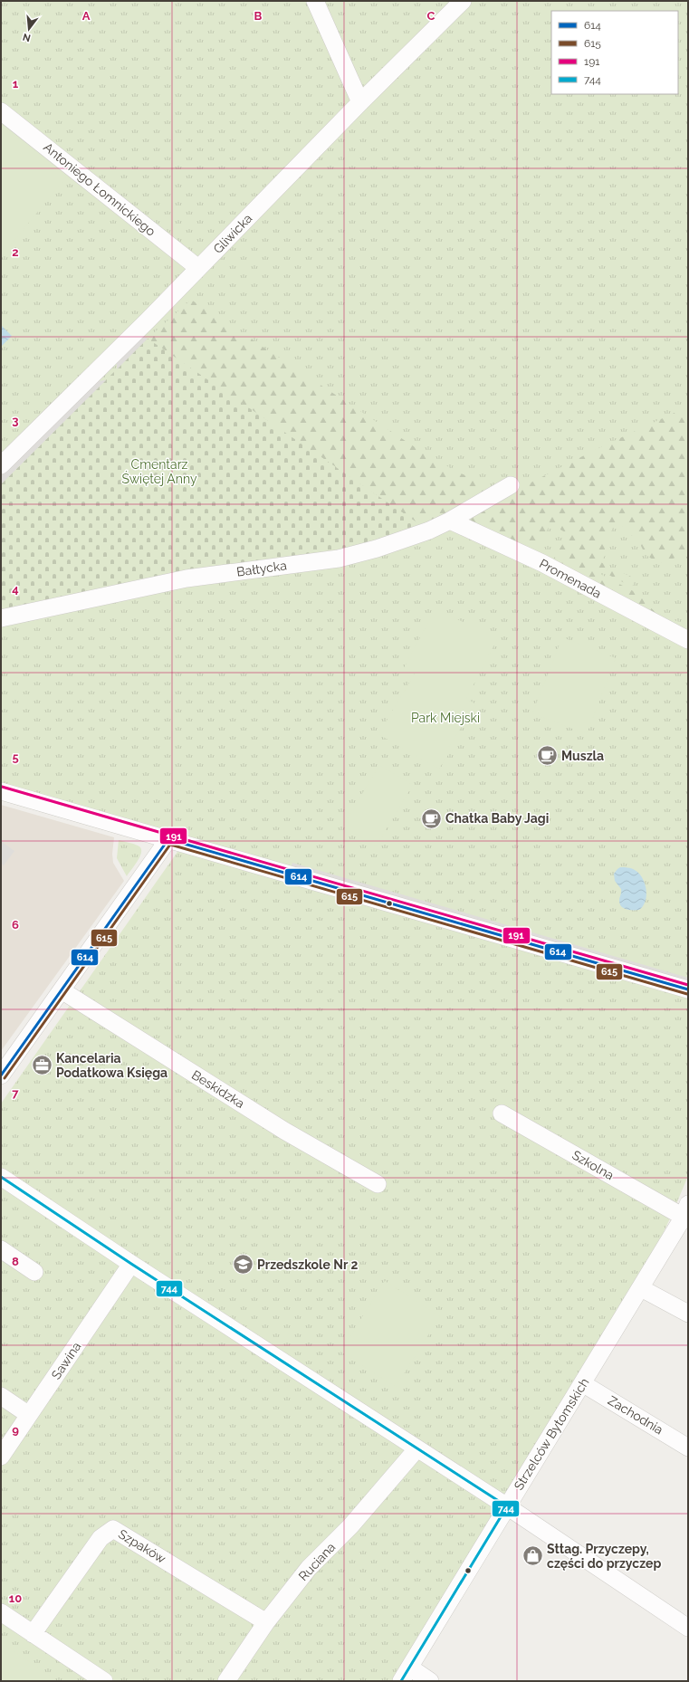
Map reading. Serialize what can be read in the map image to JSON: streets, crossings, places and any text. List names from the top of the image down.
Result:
{
  "streets": {
    "street": [
      "Antoniego Łomnickiego",
      "Gliwicka",
      "Bałtycka",
      "Promenada",
      "Beskidzka",
      "Szkolna",
      "Sawina",
      "Zachodnia",
      "Strzelców Bytomskich",
      "Szpaków",
      "Ruciana"
    ]
  },
  "crossings": [
    ["Antoniego Łomnickiego", "Gliwicka"],
    ["Bałtycka", "Promenada"],
    ["Szkolna", "Strzelców Bytomskich"],
    ["Zachodnia", "Strzelców Bytomskich"],
    ["Szpaków", "Ruciana"]
  ],
  "parks": ["Cmentarz Świętej Anny", "Park Miejski"],
  "places": {
    "cafe": ["Muszla", "Chatka Baby Jagi"],
    "office": ["Kancelaria Podatkowa Księga"],
    "school or university": ["Przedszkole Nr 2"],
    "shop": ["Sttag. Przyczepy, części do przyczep"]
  },
  "lines": [
    "transit line 191",
    "transit line 614",
    "transit line 615",
    "transit line 744"
  ],
  "legend": [
    "614",
    "615",
    "191",
    "744"
  ],
  "north": "bottom",
  "grid": {
    "columns": ["A", "B", "C"],
    "rows": [
      "1",
      "2",
      "3",
      "4",
      "5",
      "6",
      "7",
      "8",
      "9",
      "10"
    ]
  }
}
